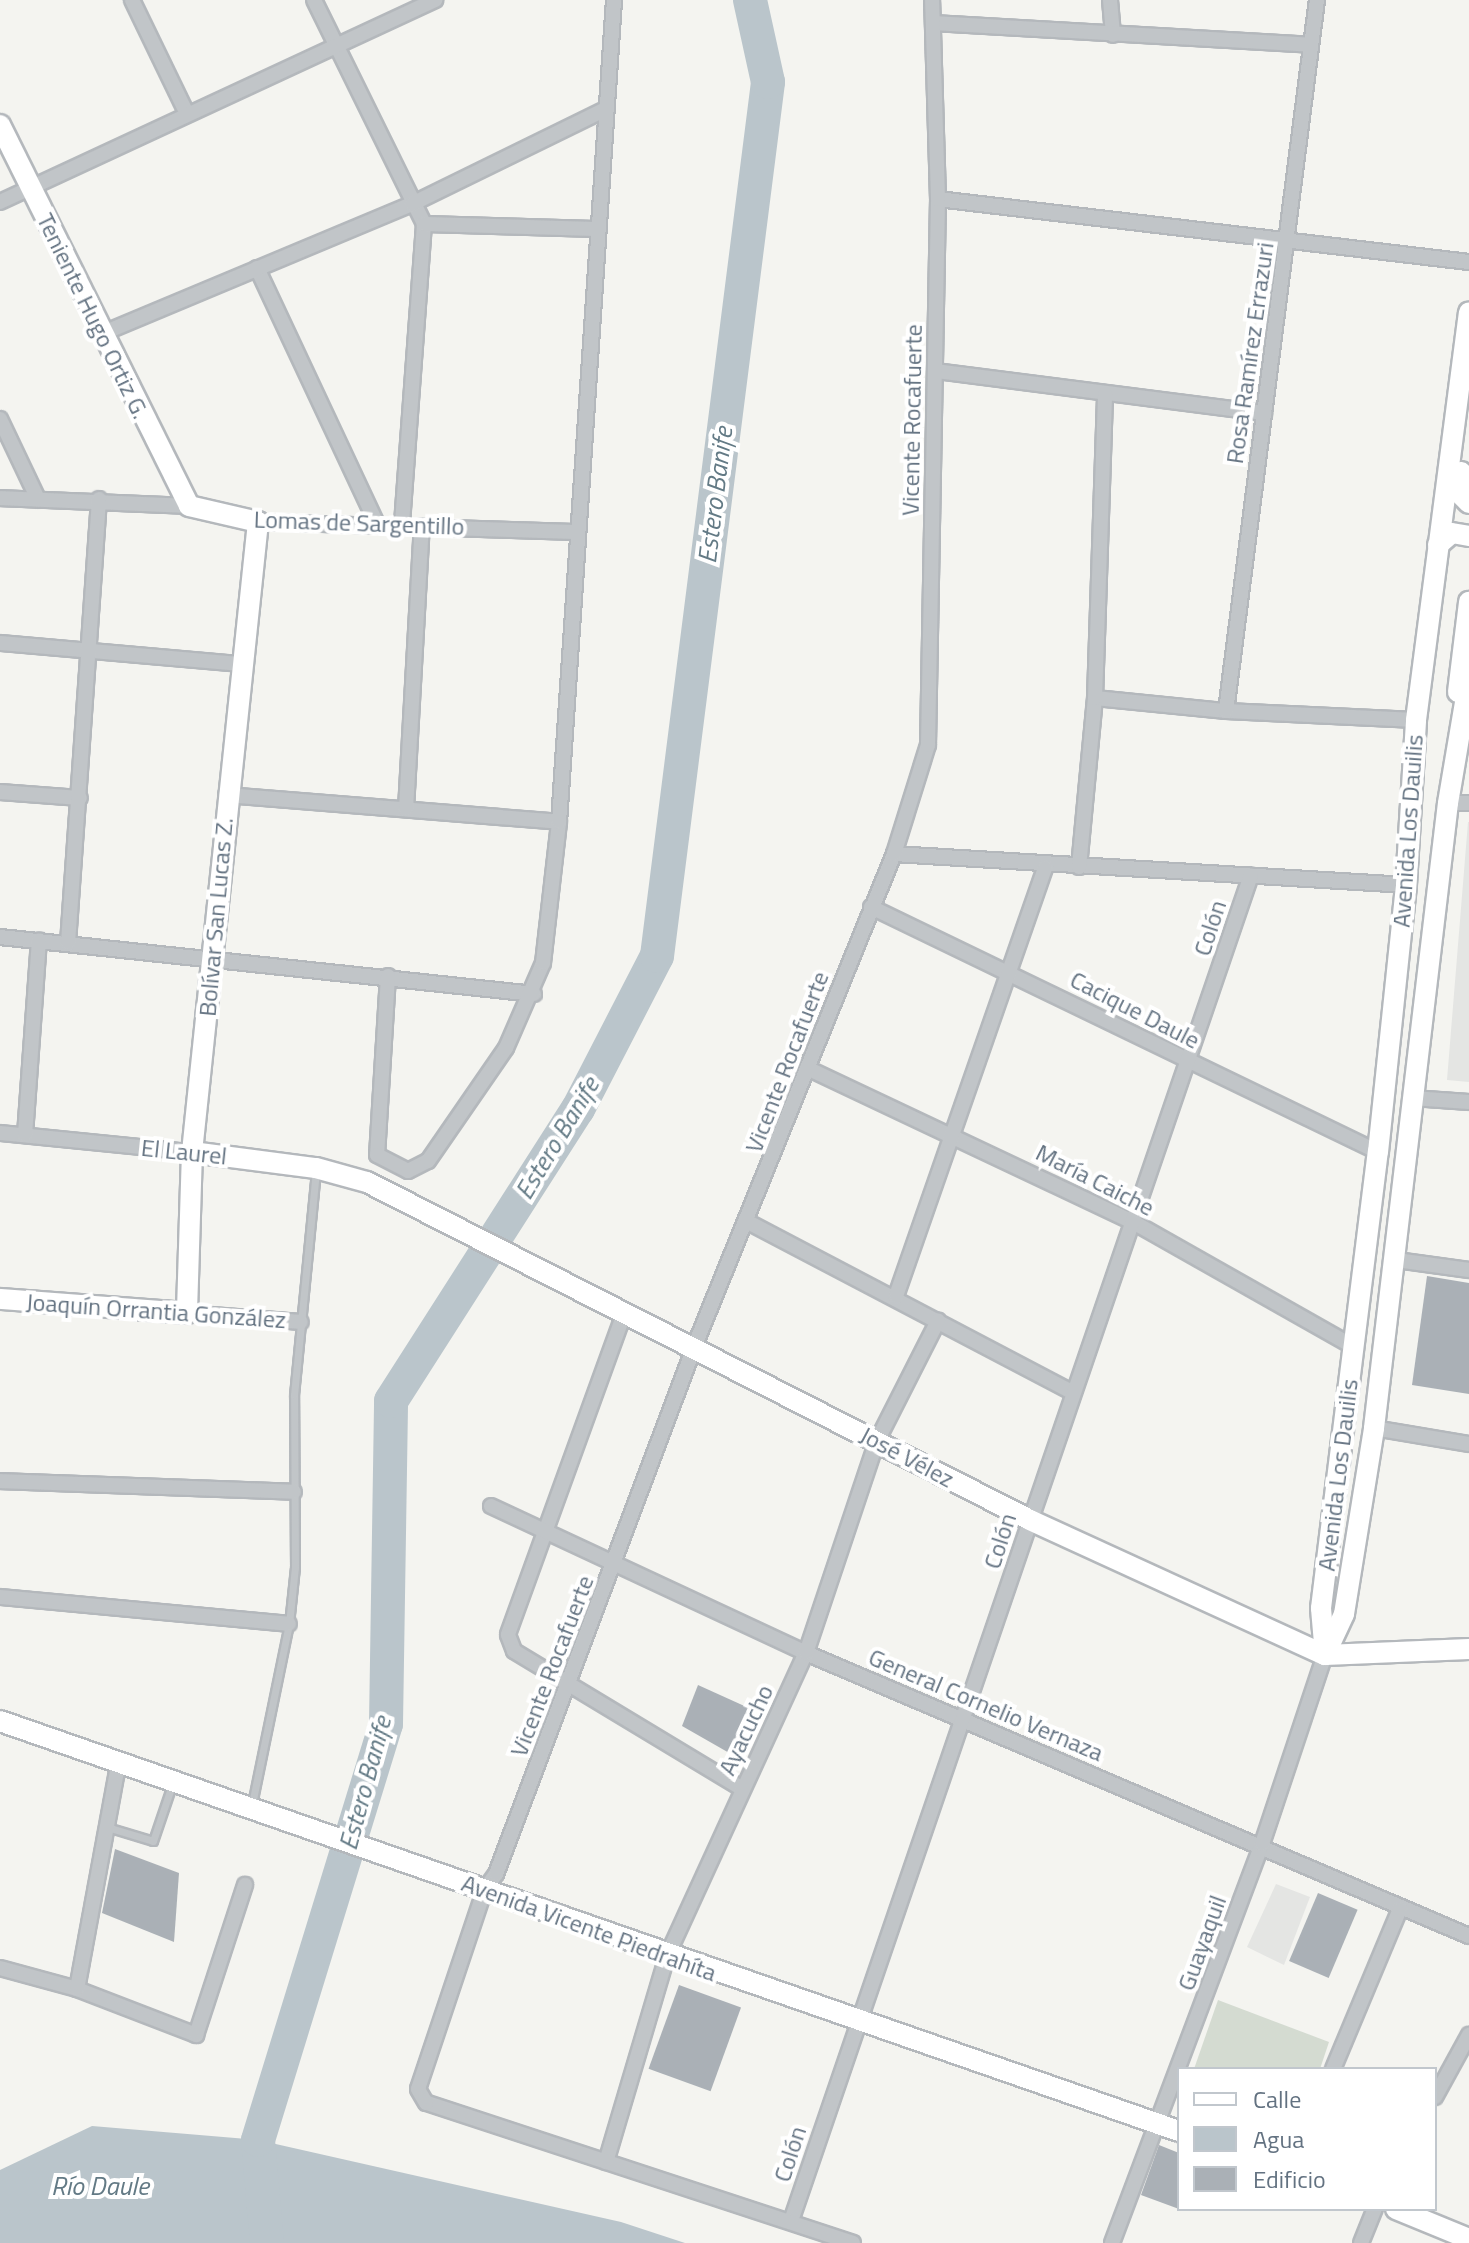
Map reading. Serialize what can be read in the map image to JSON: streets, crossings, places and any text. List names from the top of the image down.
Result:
{
  "streets": {
    "street": [
      "Teniente Hugo Ortiz G.",
      "Rosa Ramírez Errazuri",
      "Vicente Rocafuerte",
      "Lomas de Sargentillo",
      "Avenida Los Dauilis",
      "Bolívar San Lucas Z.",
      "Colón",
      "Cacique Daule",
      "El Laurel",
      "María Caiche",
      "Joaquín Orrantia González",
      "José Vélez",
      "General Cornelio Vernaza",
      "Ayacucho",
      "Avenida Vicente Piedrahíta",
      "Guayaquil"
    ]
  },
  "crossings": [
    ["Teniente Hugo Ortiz G.", "Lomas de Sargentillo"],
    ["Vicente Rocafuerte", "Cacique Daule"],
    ["Vicente Rocafuerte", "María Caiche"],
    ["Vicente Rocafuerte", "José Vélez"],
    ["Vicente Rocafuerte", "General Cornelio Vernaza"],
    ["Vicente Rocafuerte", "Ayacucho"],
    ["Vicente Rocafuerte", "Avenida Vicente Piedrahíta"],
    ["Lomas de Sargentillo", "Bolívar San Lucas Z."],
    ["Avenida Los Dauilis", "Cacique Daule"],
    ["Avenida Los Dauilis", "María Caiche"],
    ["Avenida Los Dauilis", "José Vélez"],
    ["Avenida Los Dauilis", "Guayaquil"],
    ["Bolívar San Lucas Z.", "El Laurel"],
    ["Bolívar San Lucas Z.", "Joaquín Orrantia González"],
    ["Colón", "Cacique Daule"],
    ["Colón", "María Caiche"],
    ["Colón", "José Vélez"],
    ["Colón", "General Cornelio Vernaza"],
    ["Colón", "Avenida Vicente Piedrahíta"],
    ["El Laurel", "Joaquín Orrantia González"],
    ["El Laurel", "José Vélez"],
    ["José Vélez", "Ayacucho"],
    ["José Vélez", "Guayaquil"],
    ["General Cornelio Vernaza", "Ayacucho"],
    ["General Cornelio Vernaza", "Guayaquil"],
    ["Ayacucho", "Avenida Vicente Piedrahíta"],
    ["Avenida Vicente Piedrahíta", "Guayaquil"]
  ],
  "water": ["Estero Banife", "Río Daule"],
  "legend": ["Calle", "Agua", "Edificio"]
}
